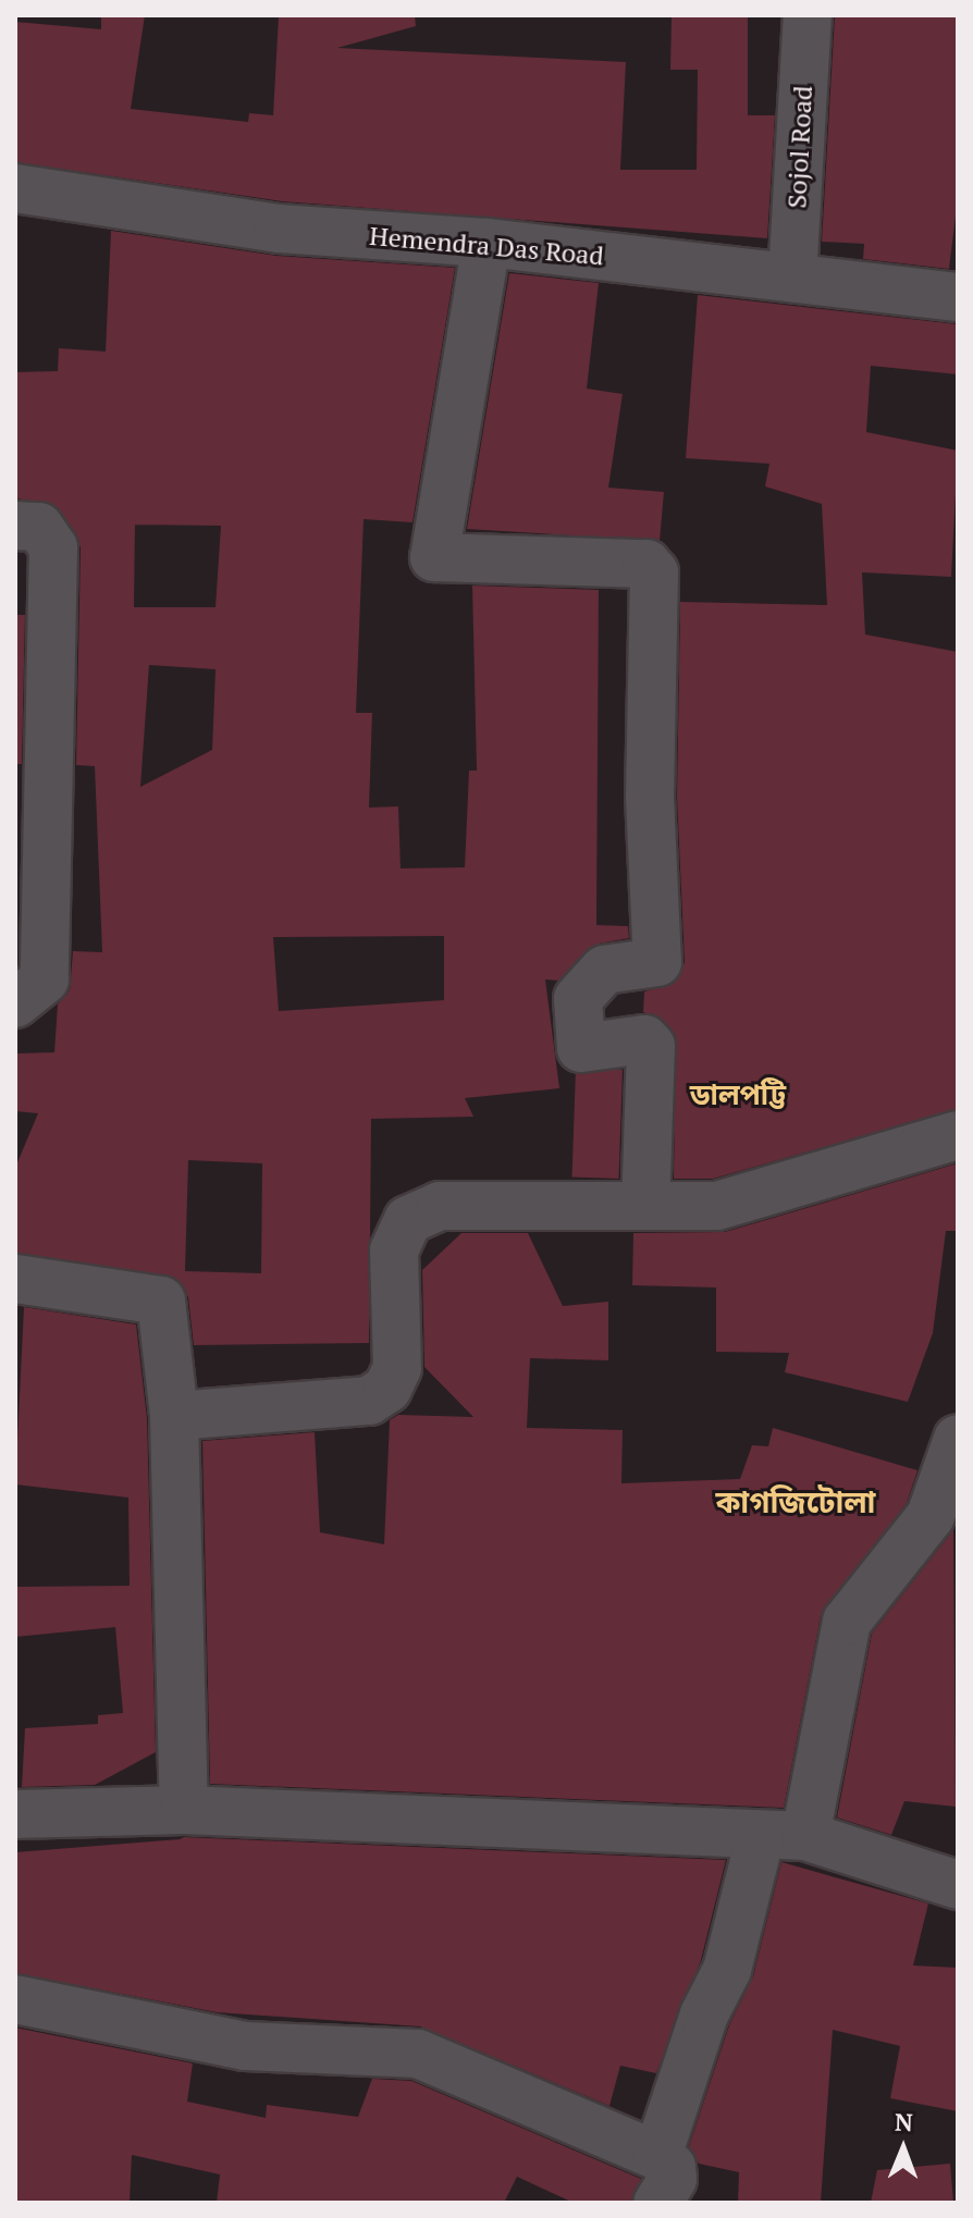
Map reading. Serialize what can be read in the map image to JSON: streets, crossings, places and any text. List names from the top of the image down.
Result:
{
  "streets": {
    "street": ["Sojol Road", "Hemendra Das Road"]
  },
  "crossings": [
    ["Sojol Road", "Hemendra Das Road"]
  ],
  "districts": ["ডালপট্টি", "কাগজিটোলা"],
  "north": "top"
}
